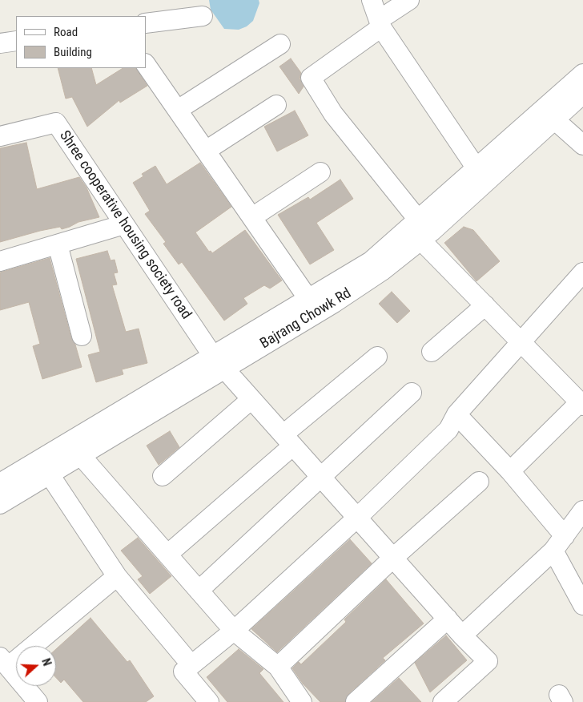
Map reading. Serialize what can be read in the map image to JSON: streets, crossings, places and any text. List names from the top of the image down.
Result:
{
  "streets": {
    "street": ["Shree cooperative housing society road", "Bajrang Chowk Rd"]
  },
  "crossings": [
    ["Shree cooperative housing society road", "Bajrang Chowk Rd"]
  ],
  "legend": ["Road", "Building"],
  "north": "right"
}
